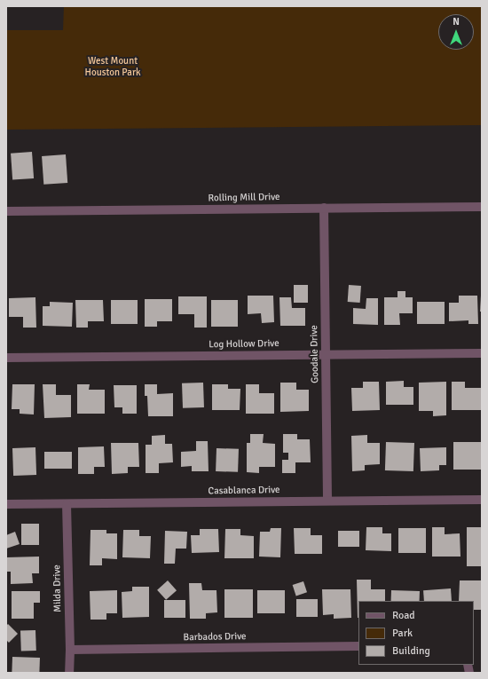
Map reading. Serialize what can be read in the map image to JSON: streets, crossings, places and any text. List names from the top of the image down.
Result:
{
  "streets": {
    "street": [
      "Rolling Mill Drive",
      "Log Hollow Drive",
      "Goodale Drive",
      "Casablanca Drive",
      "Milda Drive",
      "Barbados Drive"
    ]
  },
  "crossings": [
    ["Rolling Mill Drive", "Goodale Drive"],
    ["Log Hollow Drive", "Goodale Drive"],
    ["Goodale Drive", "Casablanca Drive"],
    ["Casablanca Drive", "Milda Drive"],
    ["Milda Drive", "Barbados Drive"]
  ],
  "parks": ["West Mount Houston Park"],
  "legend": ["Road", "Park", "Building"],
  "north": "top"
}
